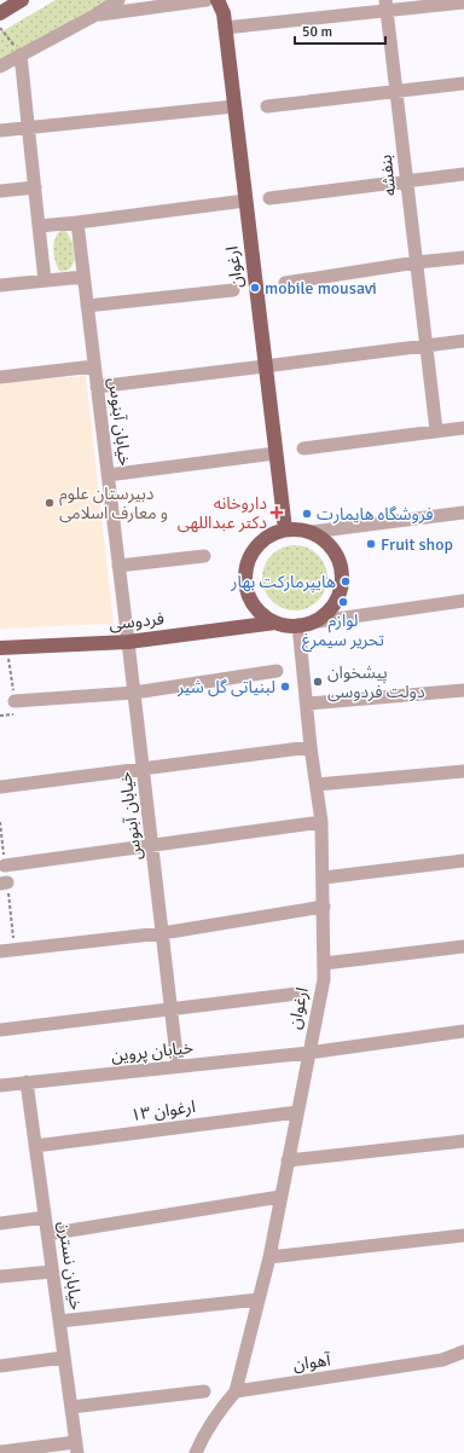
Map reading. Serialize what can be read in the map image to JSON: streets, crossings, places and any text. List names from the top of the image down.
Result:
{
  "streets": {
    "main road": ["ارغوان", "فردوسی"],
    "street": [
      "بنفشه",
      "خیابان آبنوس",
      "خیابان پروین",
      "ارغوان ۱۳",
      "خیابان نسترن",
      "آهوان"
    ]
  },
  "crossings": [
    ["ارغوان", "فردوسی"],
    ["ارغوان", "خیابان پروین"],
    ["ارغوان", "ارغوان ۱۳"],
    ["ارغوان", "آهوان"],
    ["خیابان آبنوس", "فردوسی"],
    ["خیابان آبنوس", "خیابان پروین"],
    ["خیابان پروین", "خیابان نسترن"],
    ["ارغوان ۱۳", "خیابان نسترن"]
  ],
  "places": {
    "other": [
      "mobile mousavi",
      "دبیرستان علوم و معارف اسلامی",
      "فروشگاه هایمارت",
      "Fruit shop",
      "هایپرمارکت بهار",
      "لوازم تحریر سیمرغ",
      "پیشخوان دولت فردوسی",
      "لبنیاتی گل شیر"
    ],
    "health": ["داروخانه دکتر عبداللهی"]
  },
  "scale_bar": "50 m"
}
